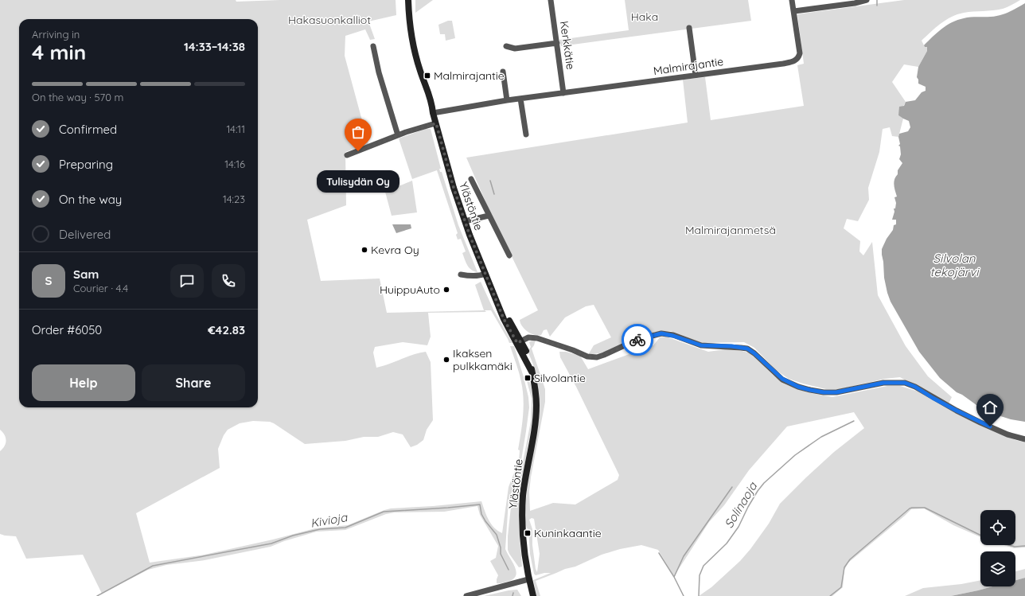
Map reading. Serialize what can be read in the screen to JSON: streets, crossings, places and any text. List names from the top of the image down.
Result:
{
  "streets": {
    "main road": ["Ylästöntie"],
    "street": ["Kerkkätie", "Malmirajantie"]
  },
  "crossings": [
    ["Kerkkätie", "Malmirajantie"],
    ["Malmirajantie", "Ylästöntie"]
  ],
  "water": ["Silvolan tekojärvi", "Solinaoja", "Kivioja"],
  "parks": ["Haka", "Hakasuonkalliot", "Malmirajanmetsä"],
  "places": {
    "transit": ["Malmirajantie", "Silvolantie", "Kuninkaantie"],
    "other": [
      "Tulisydän Oy",
      "Kevra Oy",
      "HuippuAuto",
      "Ikaksen pulkkamäki"
    ]
  },
  "page": {
    "heading": ["4 min", "Arriving in", "14:33–14:38"],
    "panel": [
      "Sam",
      "Courier · 4.4",
      "Order #6050",
      "€42.83"
    ],
    "bar": "On the way · 570 m",
    "list": [
      ["Confirmed", "14:11"],
      ["Preparing", "14:16"],
      ["On the way", "14:23"],
      "Delivered"
    ],
    "bubble": "Tulisydän Oy",
    "round": "S",
    "buttons": ["Help", "Share"]
  }
}
